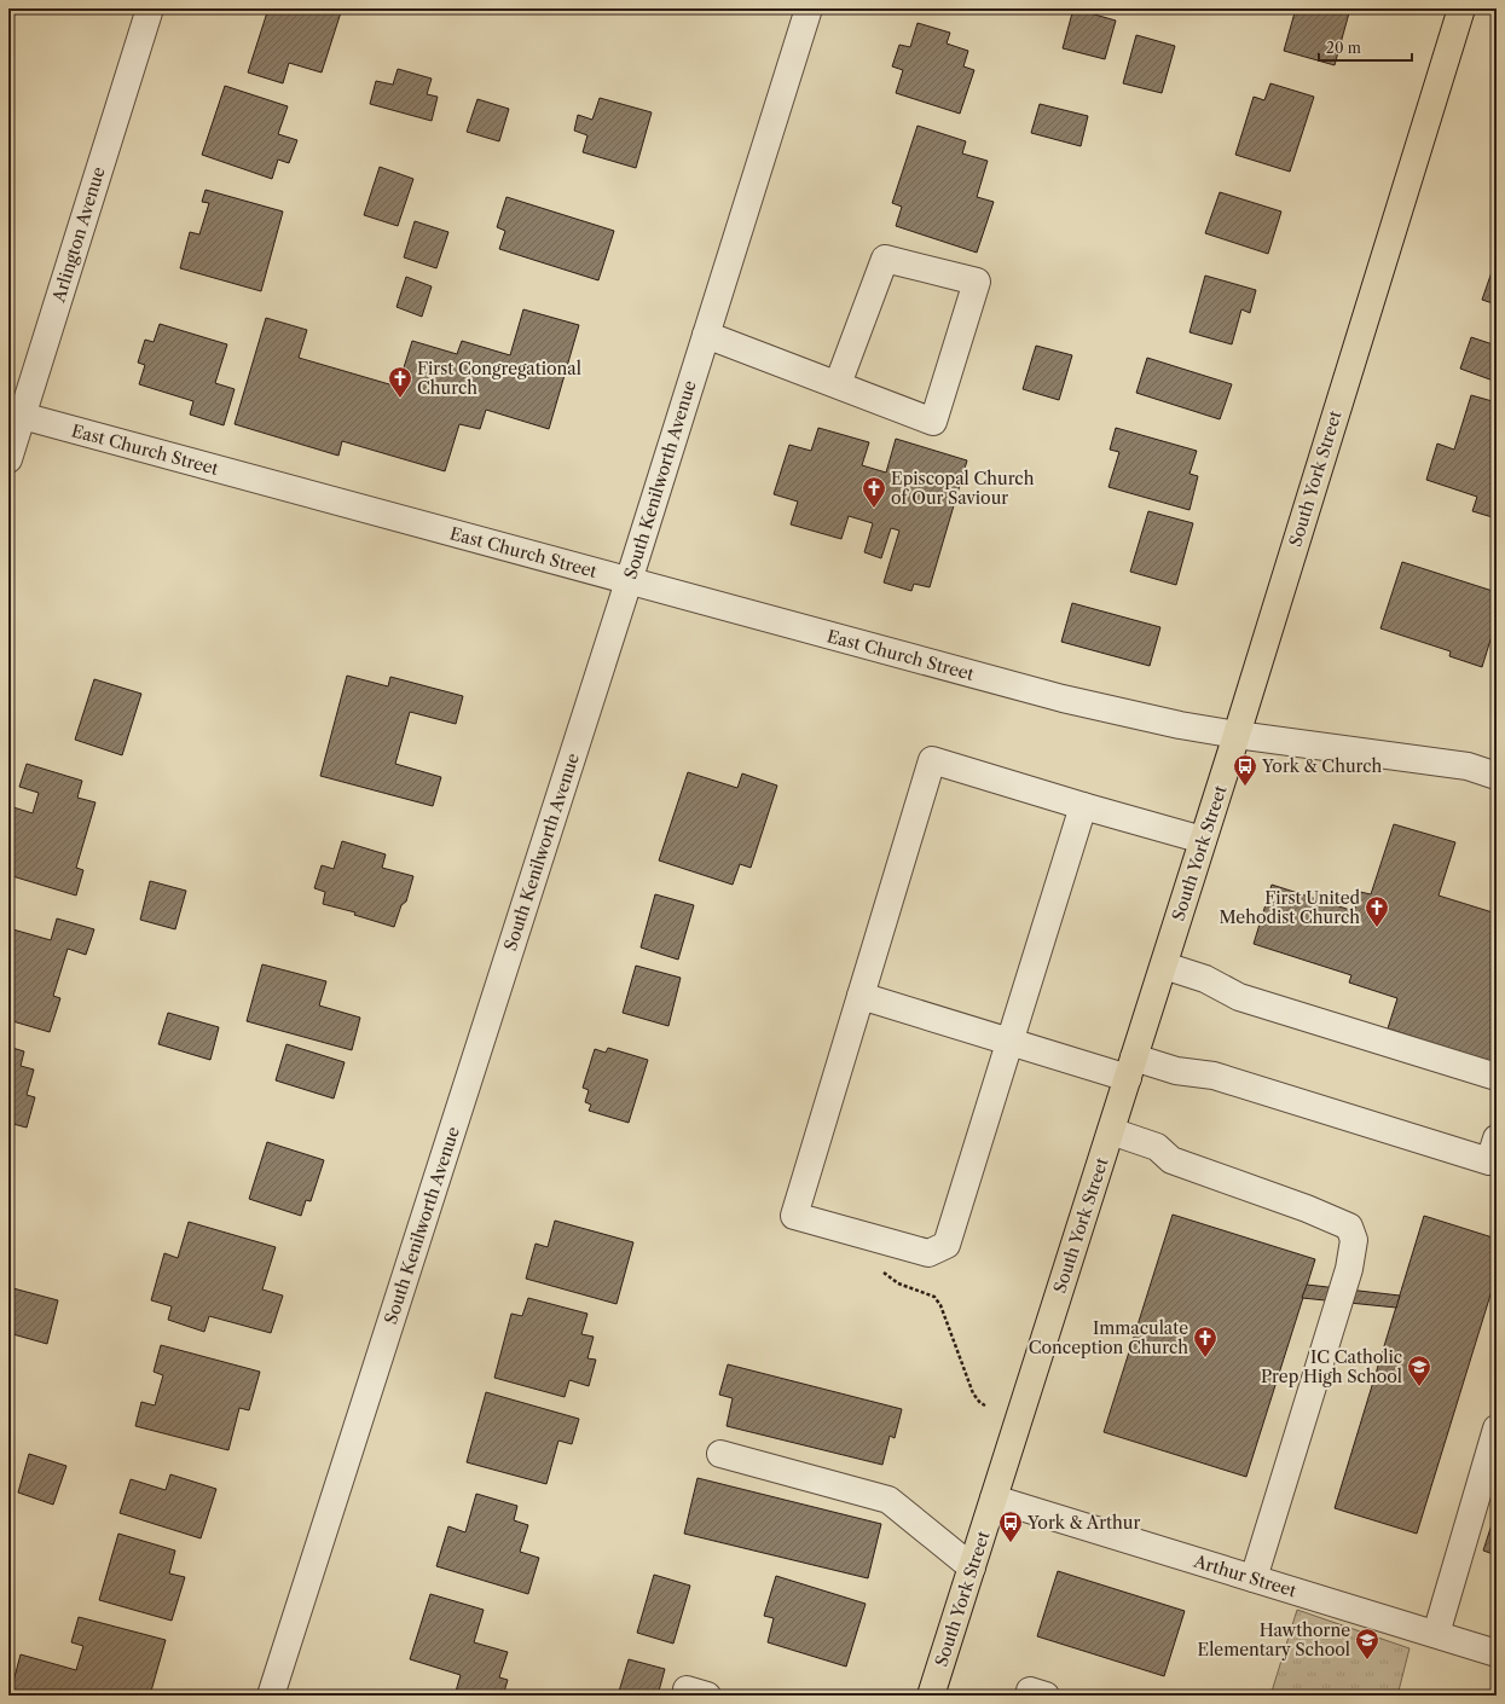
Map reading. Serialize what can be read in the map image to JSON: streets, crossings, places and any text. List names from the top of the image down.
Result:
{
  "streets": {
    "main road": ["South York Street"],
    "street": [
      "Arlington Avenue",
      "East Church Street",
      "South Kenilworth Avenue",
      "Arthur Street"
    ]
  },
  "crossings": [
    ["Arlington Avenue", "East Church Street"],
    ["East Church Street", "South York Street"],
    ["East Church Street", "South Kenilworth Avenue"],
    ["South York Street", "Arthur Street"]
  ],
  "places": {
    "church": [
      "First Congregational Church",
      "Episcopal Church of Our Saviour",
      "First United Mehodist Church",
      "Immaculate Conception Church"
    ],
    "bus stop": ["York & Church", "York & Arthur"],
    "school or university": ["IC Catholic Prep High School", "Hawthorne Elementary School"]
  },
  "scale_bar": "20 m"
}
